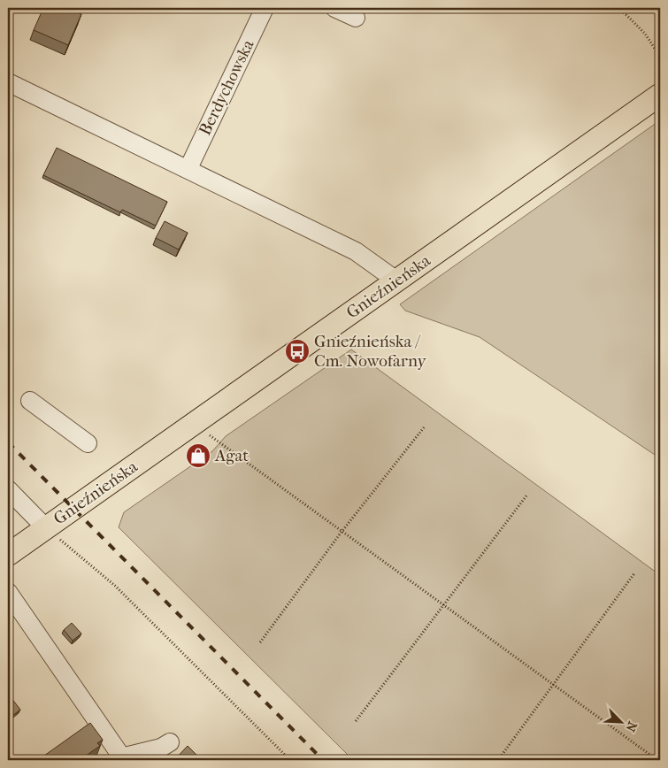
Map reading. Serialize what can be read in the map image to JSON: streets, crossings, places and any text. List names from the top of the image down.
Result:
{
  "streets": {
    "main road": ["Gnieźnieńska"],
    "street": ["Berdychowska"]
  },
  "places": {
    "bus stop": ["Gnieźnieńska / Cm. Nowofarny"],
    "shop": ["Agat"]
  },
  "north": "bottom right"
}
